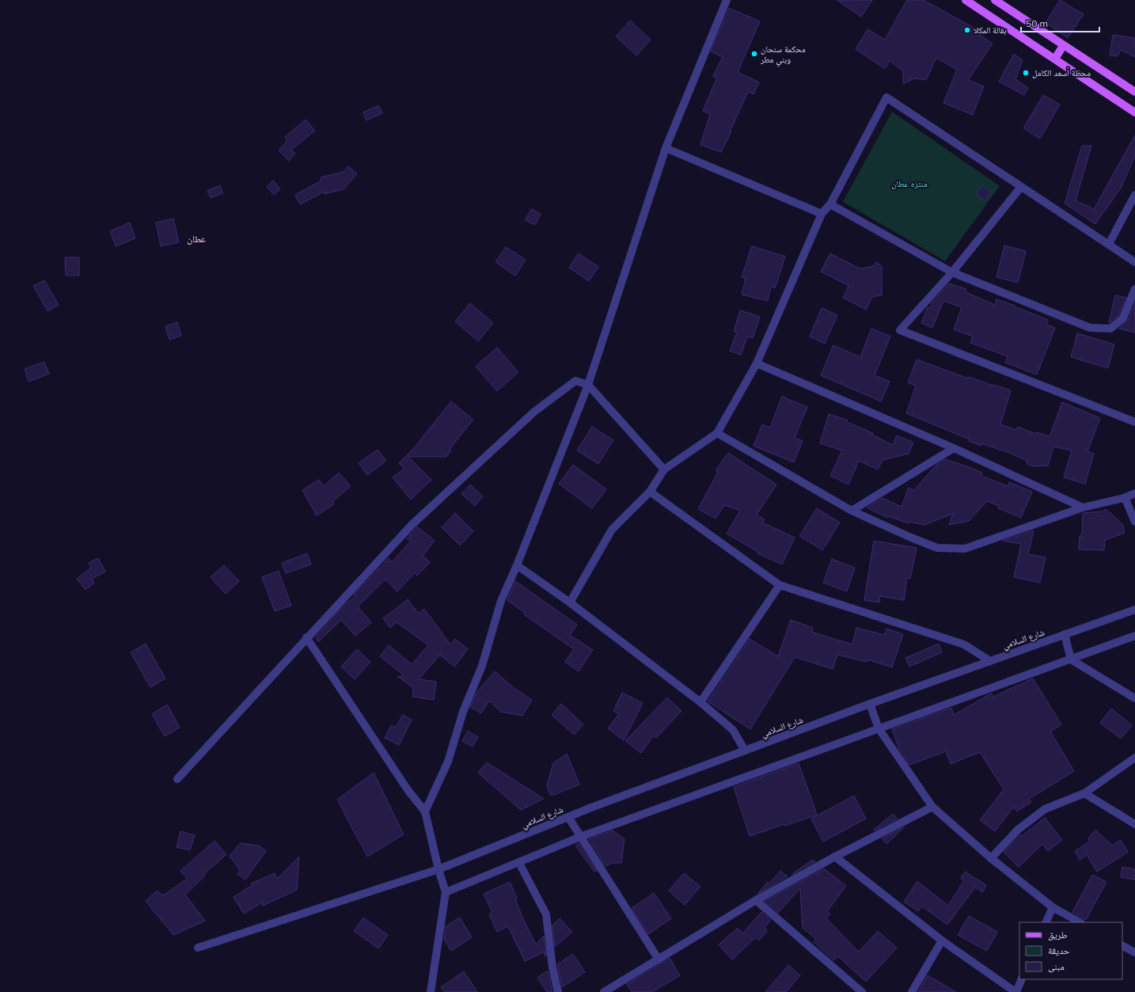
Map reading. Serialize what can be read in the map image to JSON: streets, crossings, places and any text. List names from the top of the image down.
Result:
{
  "streets": {
    "street": ["شارع السلامي"]
  },
  "districts": ["عطان"],
  "parks": ["منتزه عطان"],
  "places": ["بقالة المكلا", "محكمة سنحان وبني مطر", "محطة أسعد الكامل"],
  "legend": ["طريق", "حديقة", "مبنى"],
  "scale_bar": "50 m"
}
